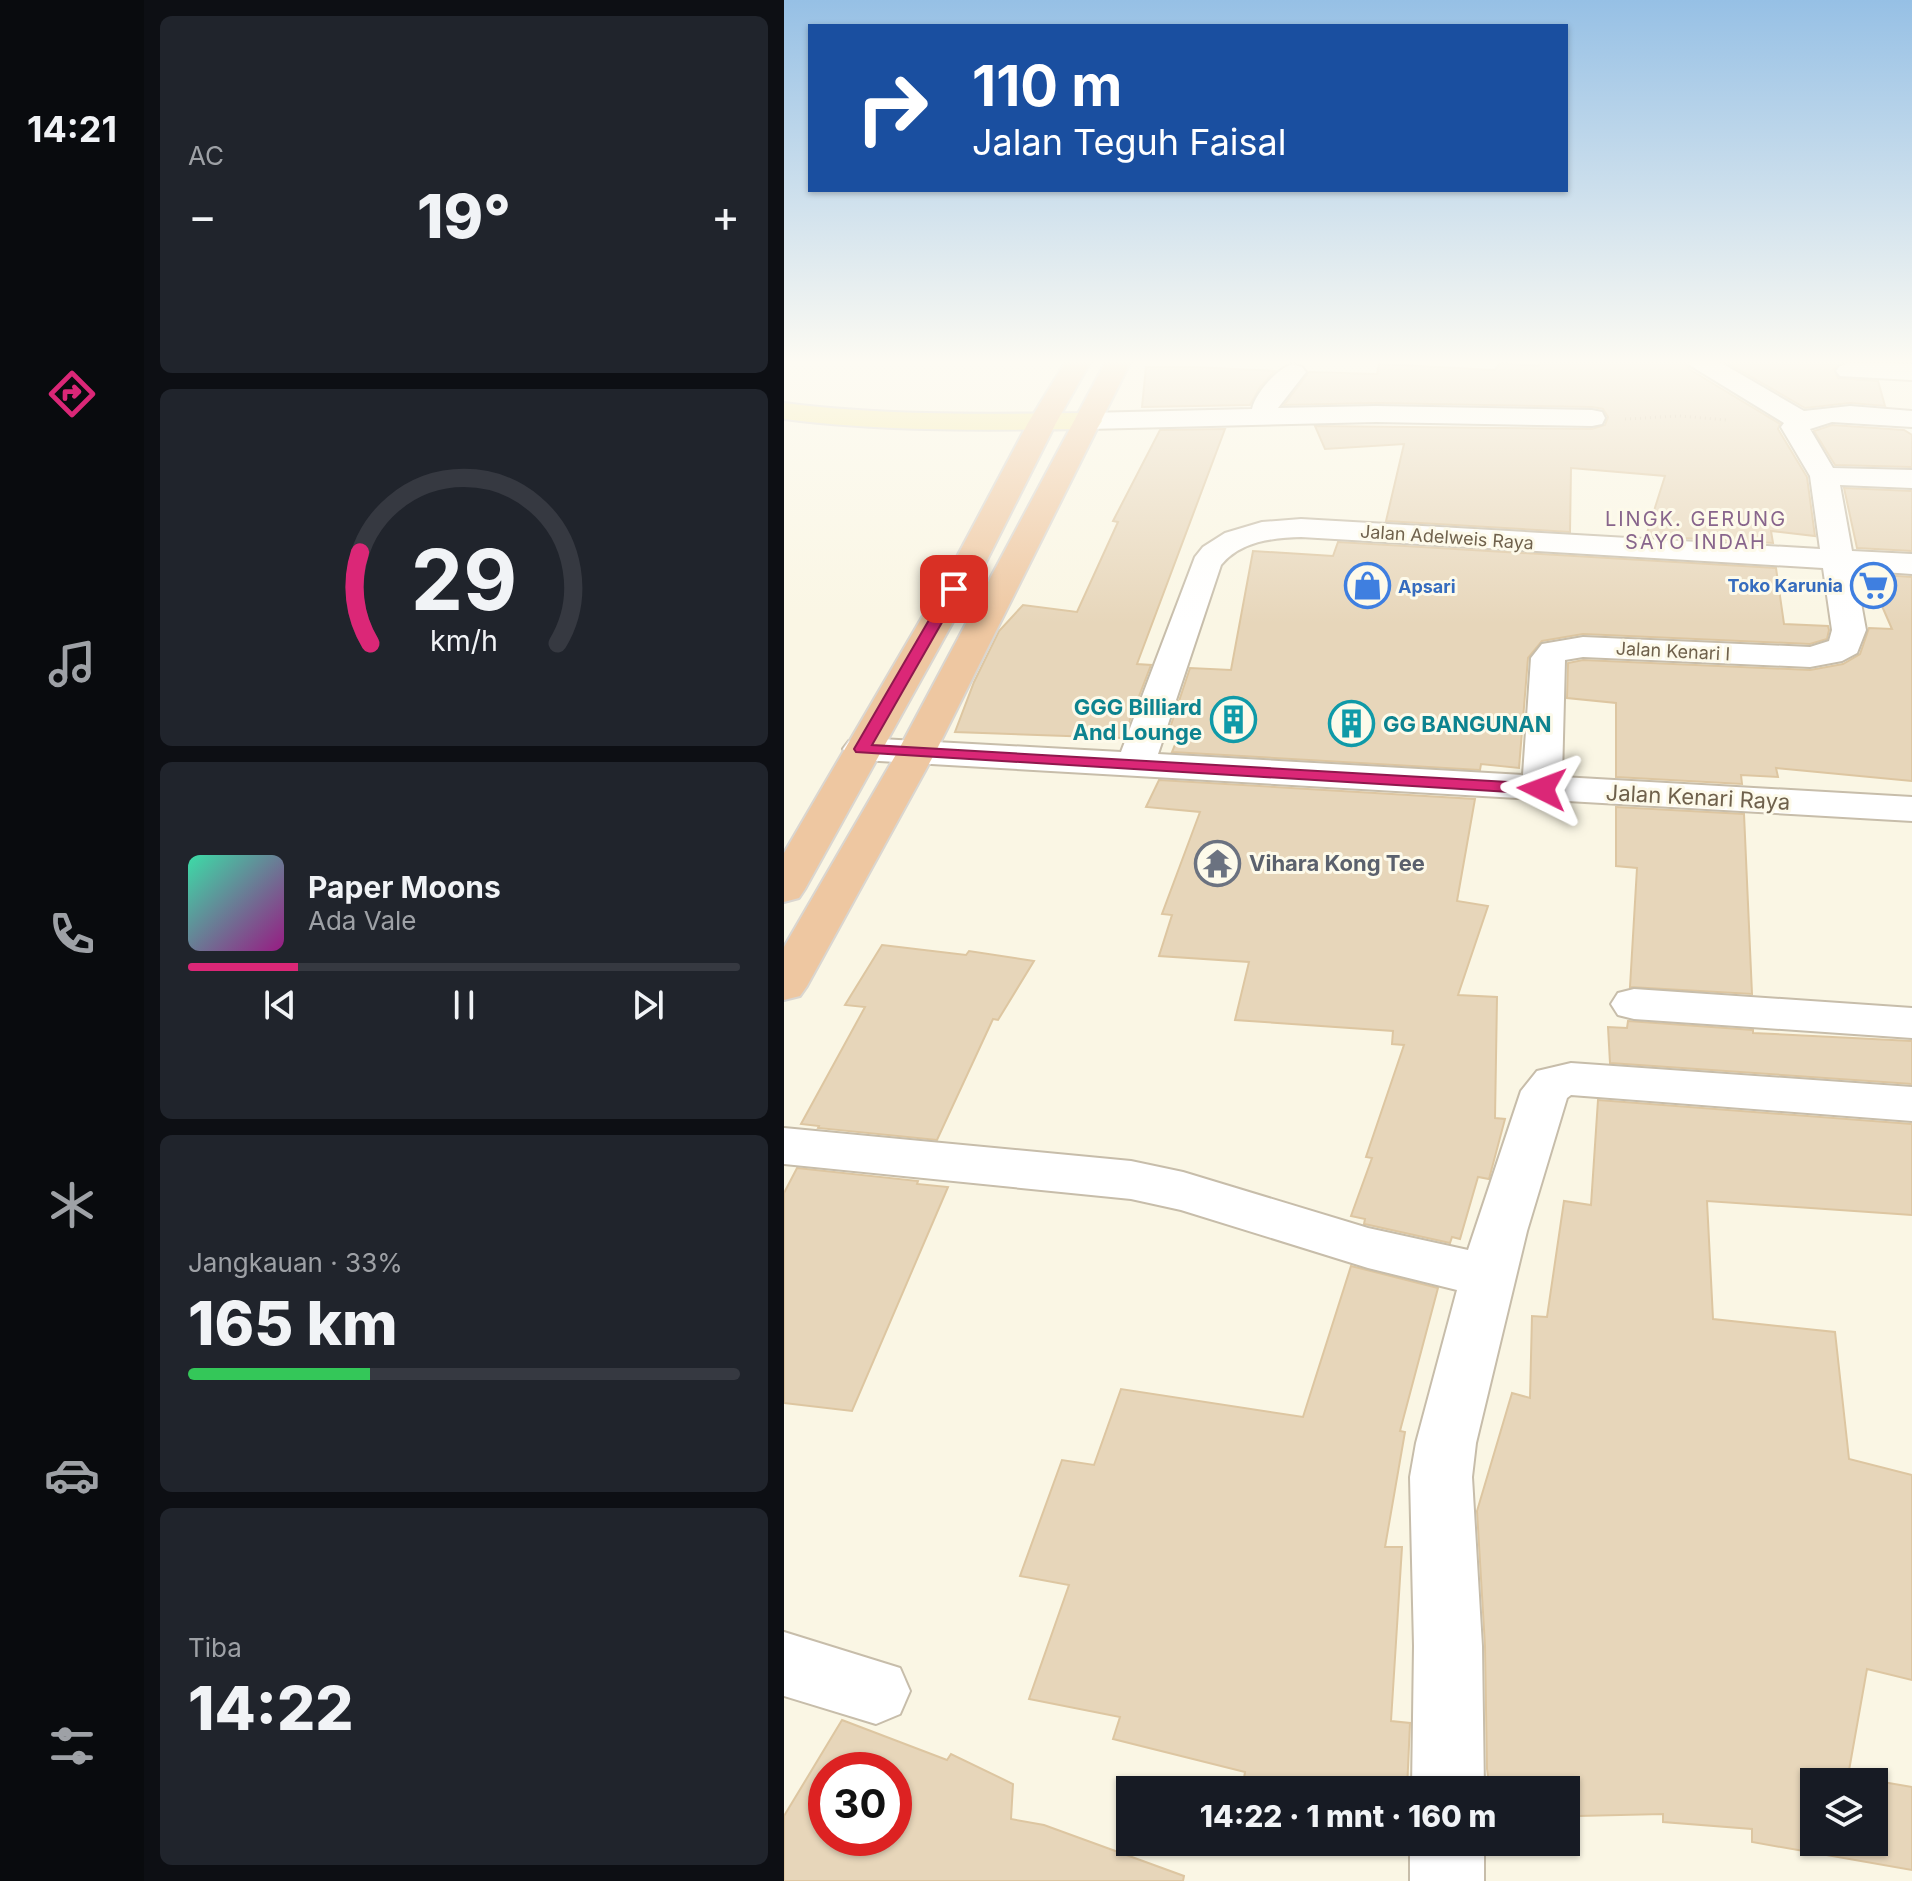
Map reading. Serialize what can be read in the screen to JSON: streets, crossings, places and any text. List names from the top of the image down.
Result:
{
  "streets": {
    "street": ["Jalan Adelweis Raya", "Jalan Kenari I", "Jalan Kenari Raya"]
  },
  "crossings": [
    ["Jalan Adelweis Raya", "Jalan Kenari I"],
    ["Jalan Adelweis Raya", "Jalan Kenari Raya"],
    ["Jalan Kenari I", "Jalan Kenari Raya"]
  ],
  "districts": ["LINGK. GERUNG SAYO INDAH"],
  "places": {
    "supermarket": ["Toko Karunia"],
    "shop": ["Apsari"],
    "building": ["GGG Billiard And Lounge", "GG BANGUNAN"],
    "temple": ["Vihara Kong Tee"]
  },
  "page": {
    "tabs": "14:21",
    "tile": [
      "AC",
      ["Jangkauan · 33%", "165 km"],
      ["Tiba", "14:22"]
    ],
    "turn": ["110 m", "Jalan Teguh Faisal"],
    "heat": ["−", "19°", "+"],
    "song": ["Paper Moons", "Ada Vale"],
    "limit": "30",
    "trip": "14:22 · 1 mnt · 160 m",
    "gauge": ["29", "km/h"]
  }
}
